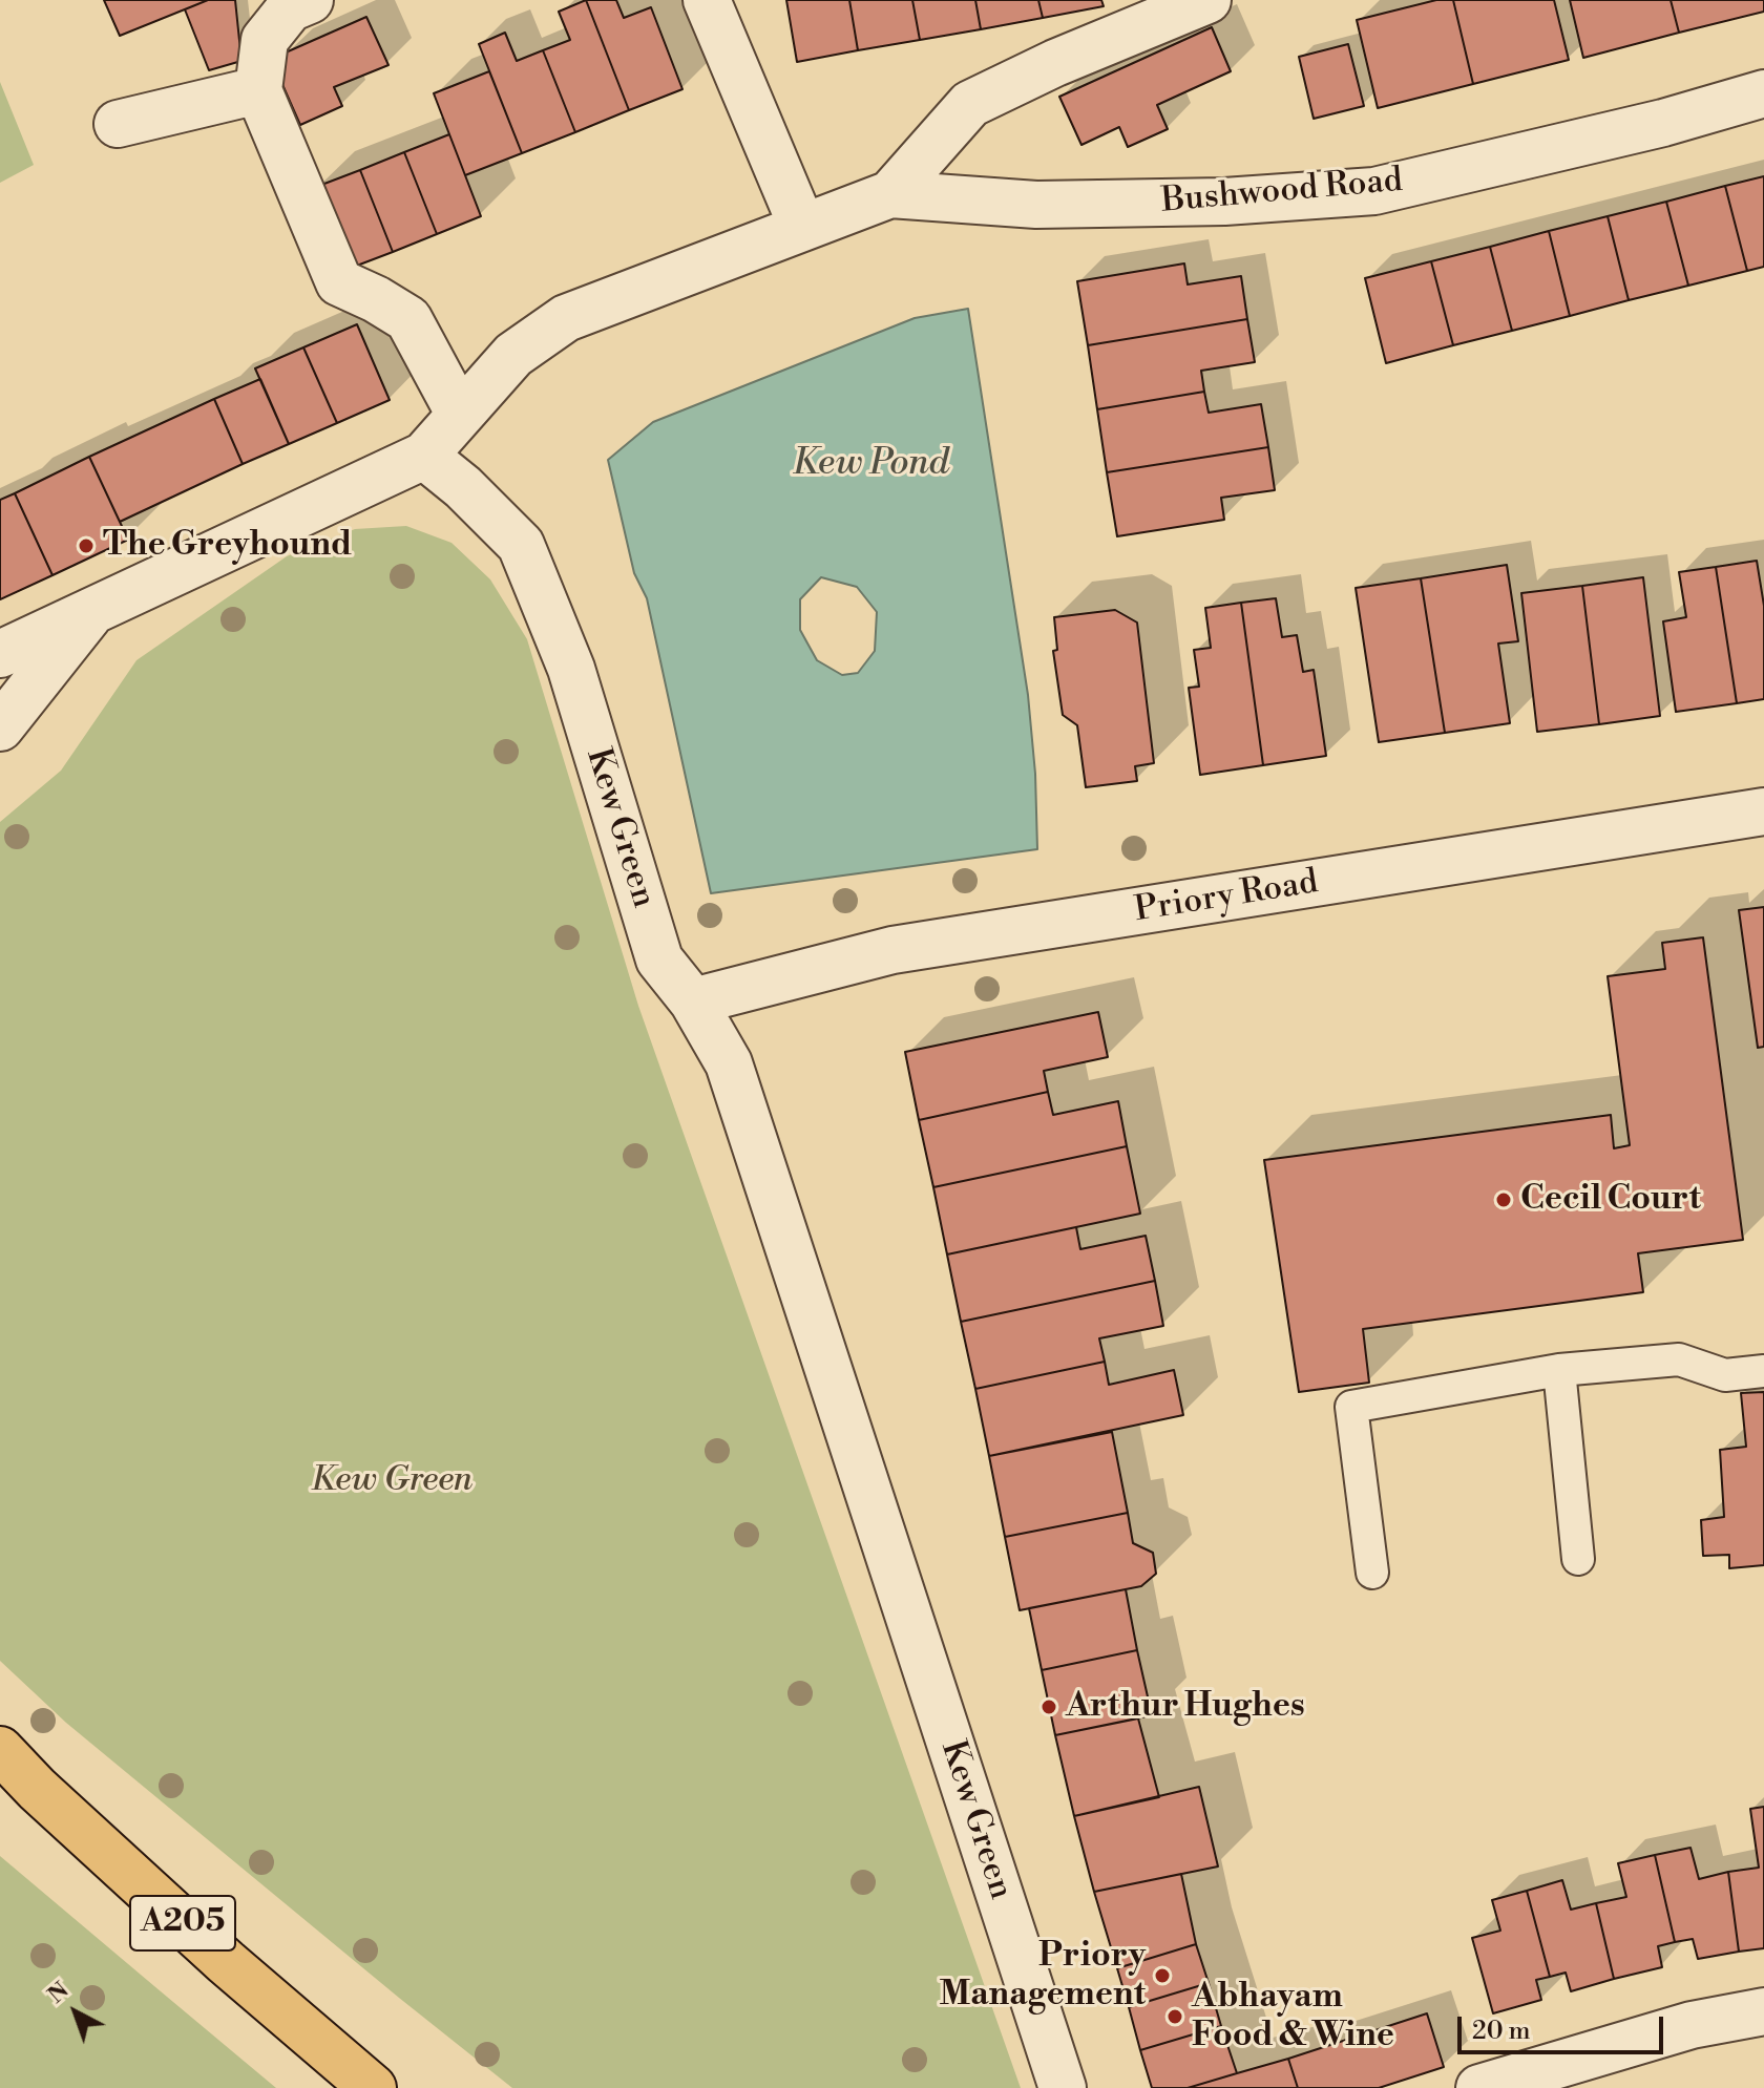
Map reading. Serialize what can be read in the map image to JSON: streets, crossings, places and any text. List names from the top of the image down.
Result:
{
  "streets": {
    "highway": ["A205"],
    "street": ["Bushwood Road", "Kew Green", "Priory Road"]
  },
  "crossings": [
    ["Kew Green", "Priory Road"]
  ],
  "water": ["Kew Pond"],
  "parks": ["Kew Green"],
  "places": [
    "The Greyhound",
    "Cecil Court",
    "Arthur Hughes",
    "Priory Management",
    "Abhayam Food & Wine"
  ],
  "scale_bar": "20 m",
  "north": "top left"
}
